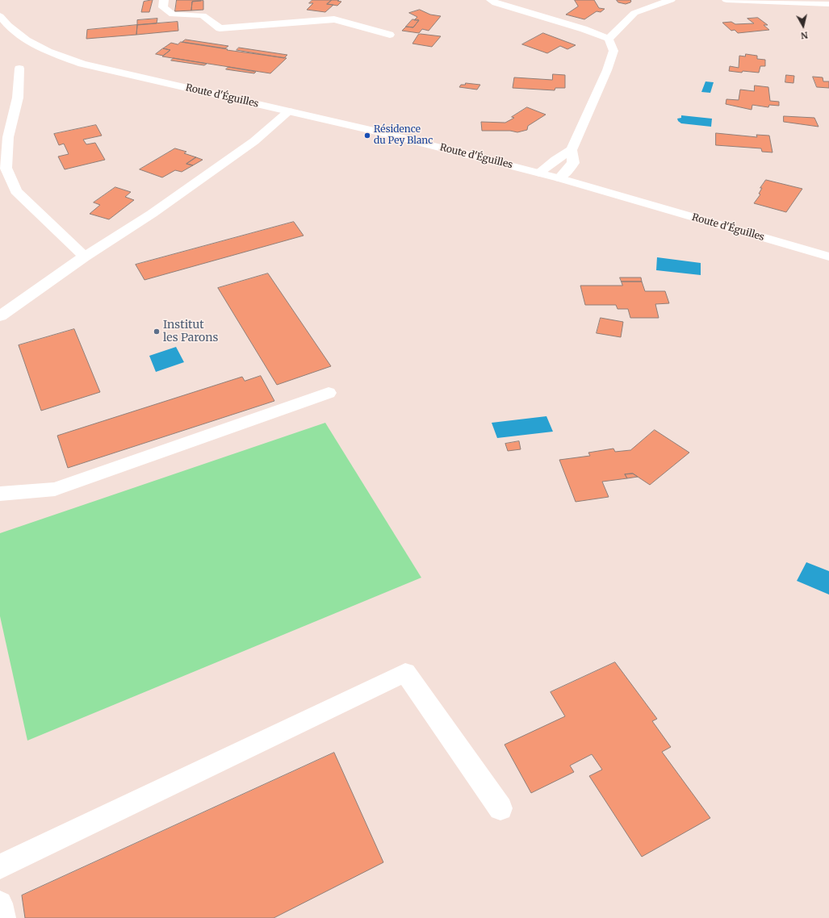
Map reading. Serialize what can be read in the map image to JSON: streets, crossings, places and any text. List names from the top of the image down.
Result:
{
  "streets": {
    "street": ["Route d'Éguilles"]
  },
  "places": ["Résidence du Pey Blanc", "Institut les Parons"],
  "north": "bottom"
}
